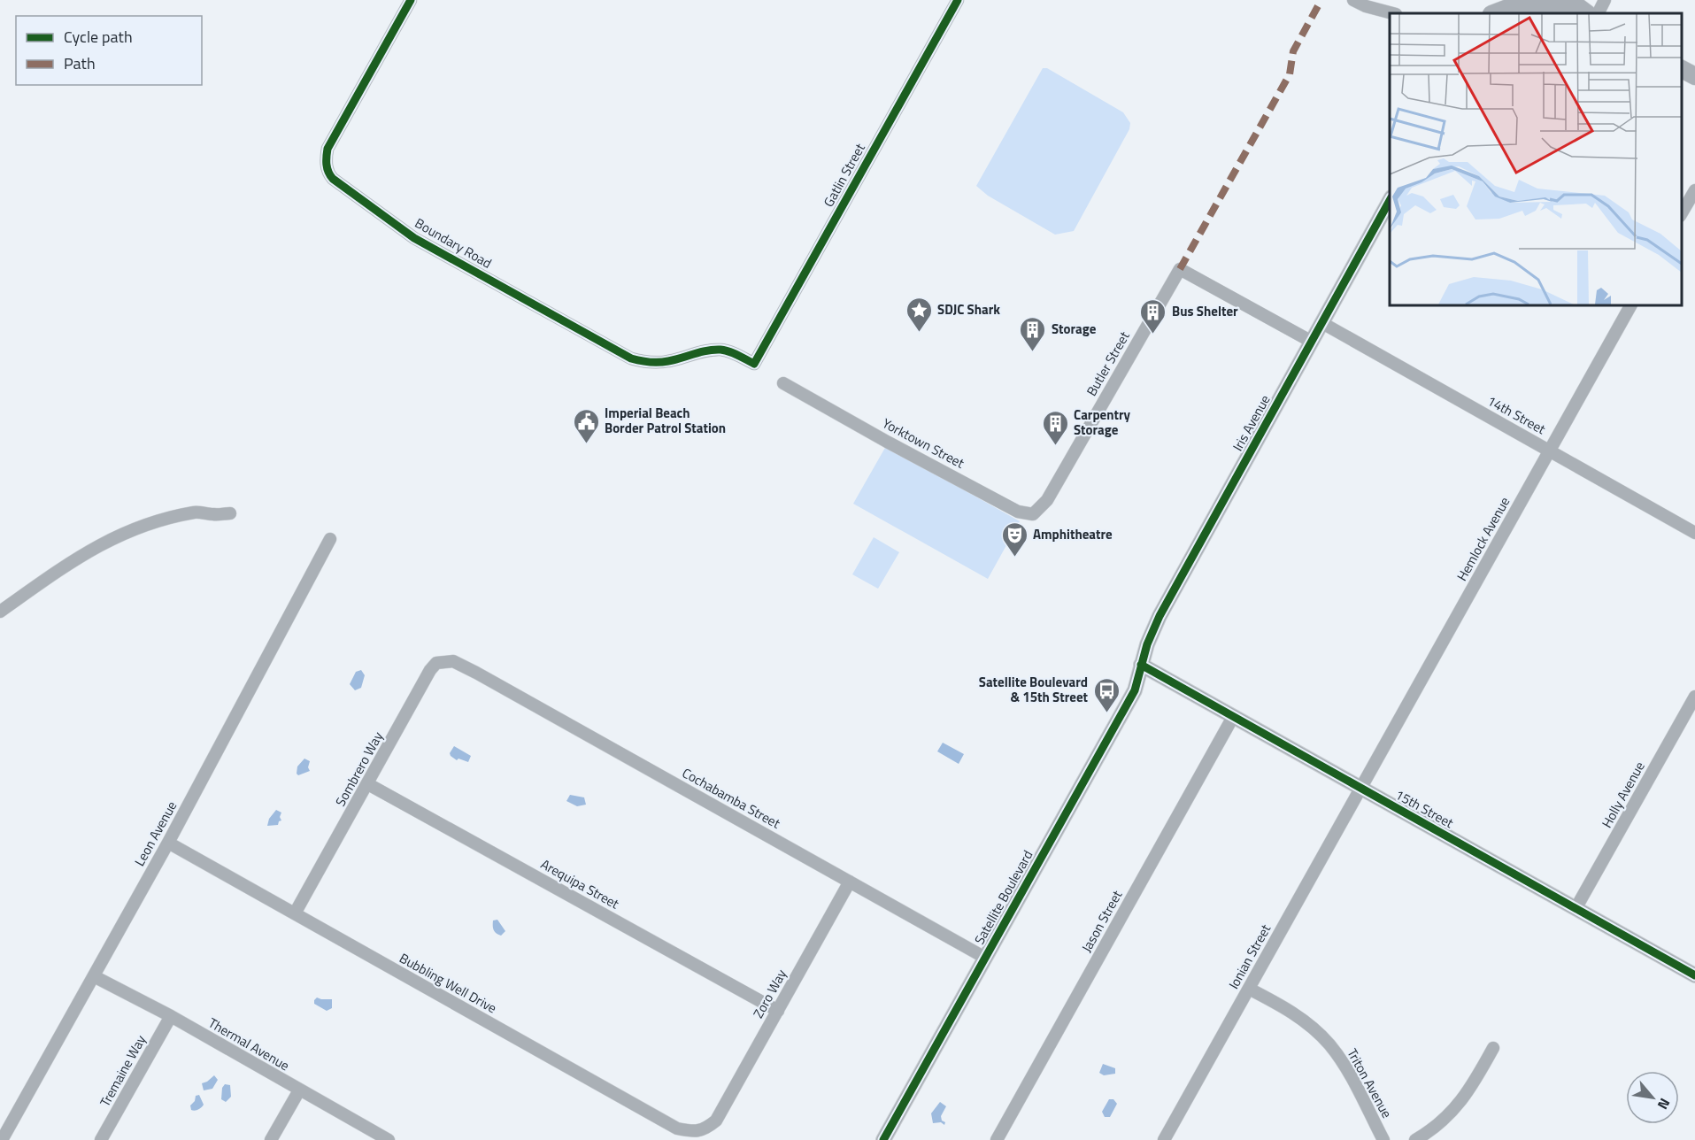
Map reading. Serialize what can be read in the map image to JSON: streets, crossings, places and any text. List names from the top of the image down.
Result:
{
  "streets": {
    "street": [
      "Gatlin Street",
      "Boundary Road",
      "Butler Street",
      "14th Street",
      "Iris Avenue",
      "Yorktown Street",
      "Hemlock Avenue",
      "Sombrero Way",
      "Holly Avenue",
      "Cochabamba Street",
      "15th Street",
      "Leon Avenue",
      "Arequipa Street",
      "Satellite Boulevard",
      "Jason Street",
      "Ionian Street",
      "Bubbling Well Drive",
      "Zoro Way",
      "Thermal Avenue",
      "Tremaine Way",
      "Triton Avenue"
    ]
  },
  "crossings": [
    ["Gatlin Street", "Boundary Road"],
    ["Butler Street", "Iris Avenue"],
    ["Butler Street", "Yorktown Street"],
    ["14th Street", "Iris Avenue"],
    ["14th Street", "Hemlock Avenue"],
    ["Iris Avenue", "15th Street"],
    ["Iris Avenue", "Satellite Boulevard"],
    ["Hemlock Avenue", "15th Street"],
    ["Hemlock Avenue", "Ionian Street"],
    ["Sombrero Way", "Cochabamba Street"],
    ["Sombrero Way", "Arequipa Street"],
    ["Sombrero Way", "Bubbling Well Drive"],
    ["Holly Avenue", "15th Street"],
    ["Cochabamba Street", "Satellite Boulevard"],
    ["Cochabamba Street", "Zoro Way"],
    ["15th Street", "Satellite Boulevard"],
    ["15th Street", "Jason Street"],
    ["15th Street", "Ionian Street"],
    ["Leon Avenue", "Bubbling Well Drive"],
    ["Leon Avenue", "Thermal Avenue"],
    ["Arequipa Street", "Zoro Way"],
    ["Ionian Street", "Triton Avenue"],
    ["Bubbling Well Drive", "Zoro Way"],
    ["Thermal Avenue", "Tremaine Way"]
  ],
  "places": {
    "place": ["SDJC Shark"],
    "building": ["Bus Shelter", "Storage", "Carpentry Storage"],
    "public building": ["Imperial Beach Border Patrol Station"],
    "theatre": ["Amphitheatre"],
    "bus stop": ["Satellite Boulevard & 15th Street"]
  },
  "legend": ["Cycle path", "Path"],
  "north": "bottom right"
}
